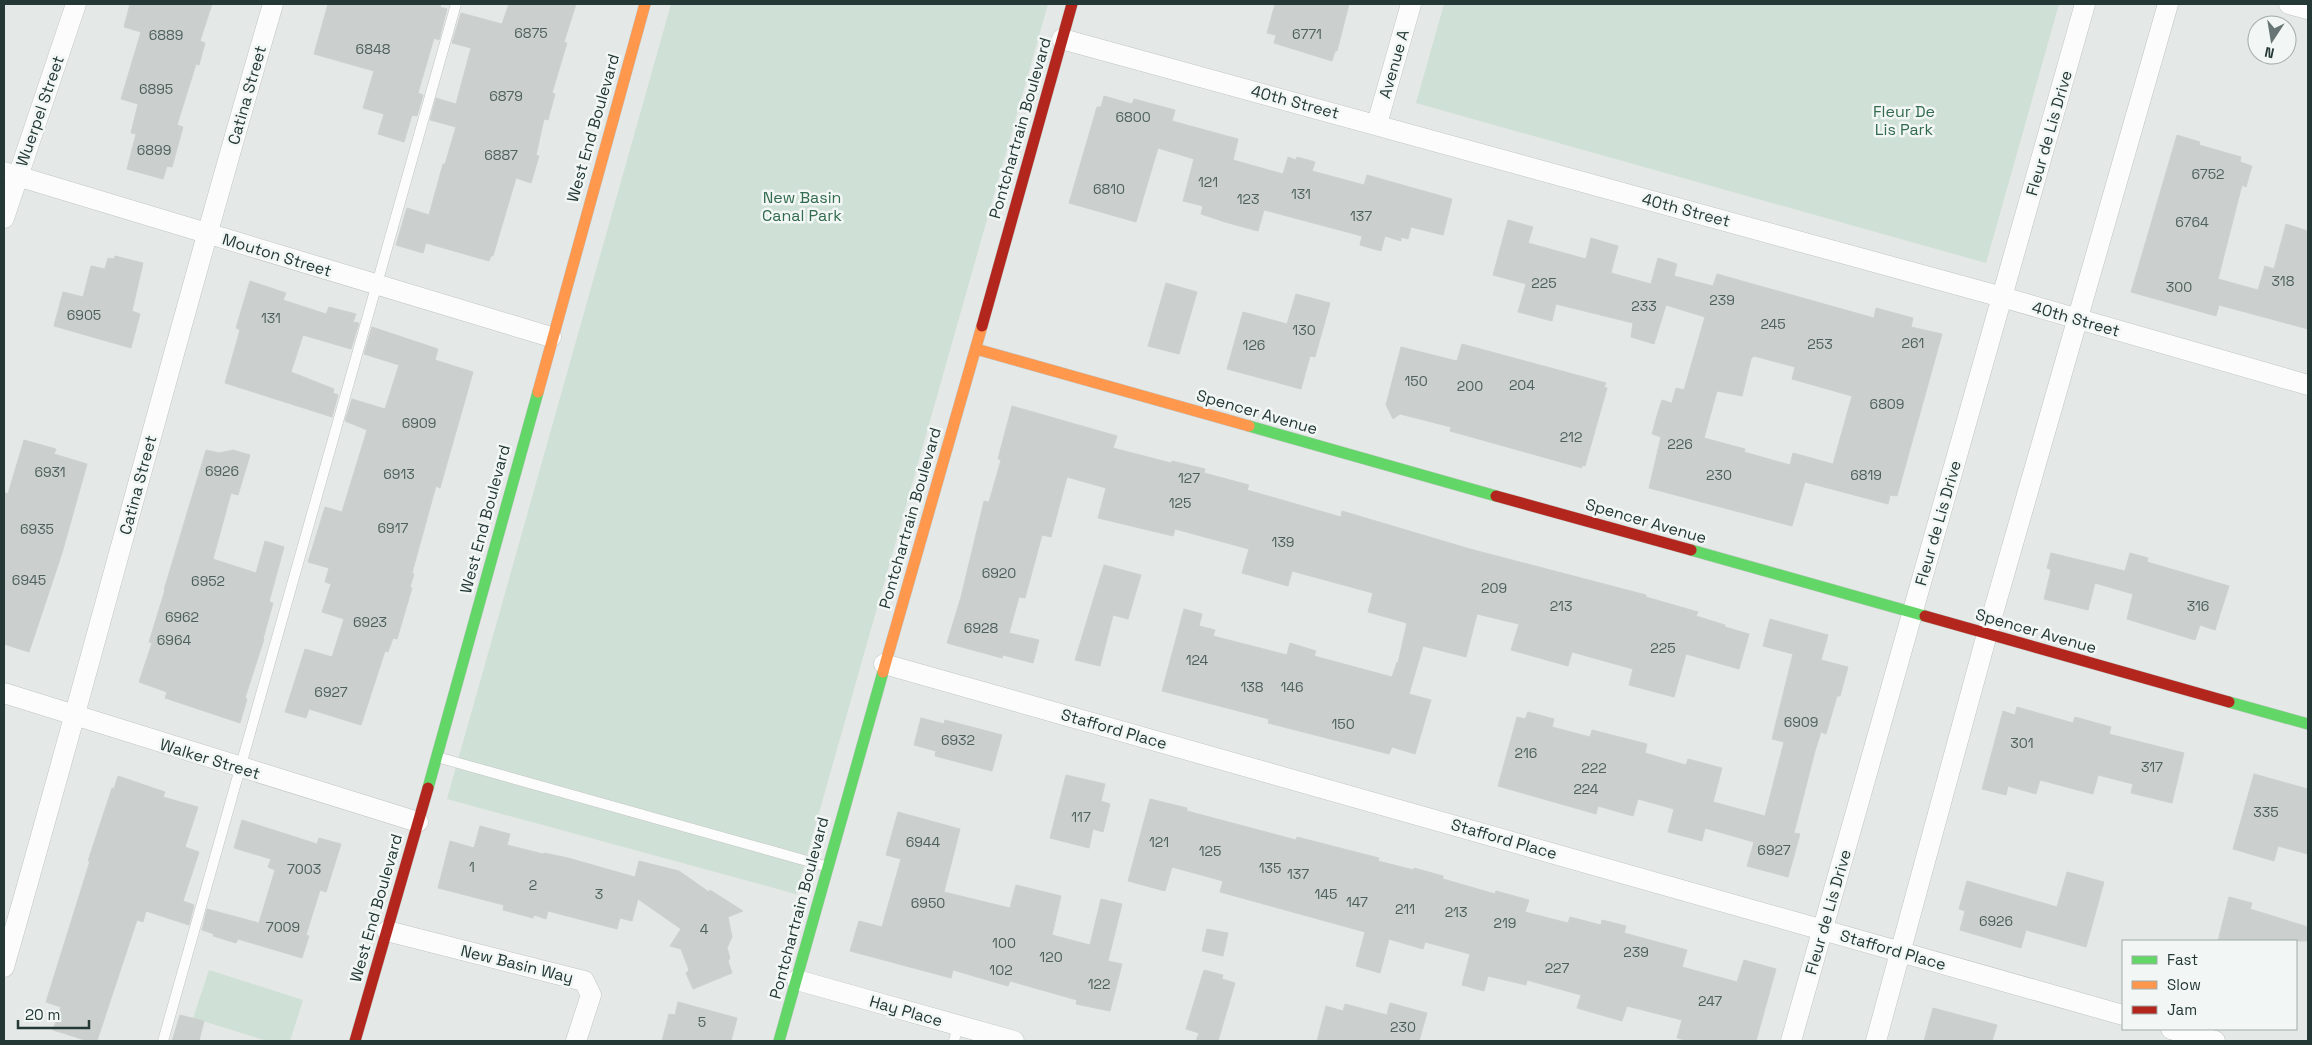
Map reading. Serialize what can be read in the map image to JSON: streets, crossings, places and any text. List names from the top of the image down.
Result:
{
  "streets": {
    "main road": ["West End Boulevard", "Pontchartrain Boulevard", "Spencer Avenue"],
    "street": [
      "Avenue A",
      "Catina Street",
      "40th Street",
      "Wuerpel Street",
      "Fleur de Lis Drive",
      "Mouton Street",
      "Stafford Place",
      "Walker Street",
      "New Basin Way",
      "Hay Place"
    ]
  },
  "crossings": [
    ["Avenue A", "40th Street"],
    ["Catina Street", "Mouton Street"],
    ["Catina Street", "Walker Street"],
    ["40th Street", "Pontchartrain Boulevard"],
    ["40th Street", "Fleur de Lis Drive"],
    ["Wuerpel Street", "Mouton Street"],
    ["West End Boulevard", "Mouton Street"],
    ["West End Boulevard", "Walker Street"],
    ["West End Boulevard", "New Basin Way"],
    ["Pontchartrain Boulevard", "Spencer Avenue"],
    ["Pontchartrain Boulevard", "Stafford Place"],
    ["Pontchartrain Boulevard", "Hay Place"],
    ["Fleur de Lis Drive", "Spencer Avenue"],
    ["Fleur de Lis Drive", "Stafford Place"]
  ],
  "parks": ["Fleur De Lis Park", "New Basin Canal Park"],
  "house_numbers": [
    "6875",
    "6771",
    "6889",
    "6848",
    "6895",
    "6879",
    "6800",
    "6899",
    "6887",
    "6752",
    "121",
    "6810",
    "131",
    "123",
    "137",
    "6764",
    "318",
    "225",
    "300",
    "239",
    "233",
    "6905",
    "131",
    "245",
    "130",
    "261",
    "253",
    "126",
    "150",
    "204",
    "200",
    "6809",
    "6909",
    "212",
    "226",
    "6926",
    "6931",
    "6913",
    "230",
    "6819",
    "127",
    "125",
    "6917",
    "6935",
    "139",
    "6920",
    "6945",
    "6952",
    "209",
    "213",
    "316",
    "6962",
    "6923",
    "6928",
    "6964",
    "225",
    "124",
    "138",
    "146",
    "6927",
    "6909",
    "150",
    "6932",
    "301",
    "216",
    "317",
    "222",
    "224",
    "335",
    "117",
    "6944",
    "121",
    "6927",
    "125",
    "1",
    "135",
    "7003",
    "137",
    "2",
    "3",
    "145",
    "147",
    "6950",
    "211",
    "213",
    "6926",
    "219",
    "7009",
    "4",
    "100",
    "239",
    "120",
    "227",
    "102",
    "122",
    "247",
    "5",
    "230"
  ],
  "legend": ["Fast", "Slow", "Jam"],
  "scale_bar": "20 m",
  "north": "bottom"
}
